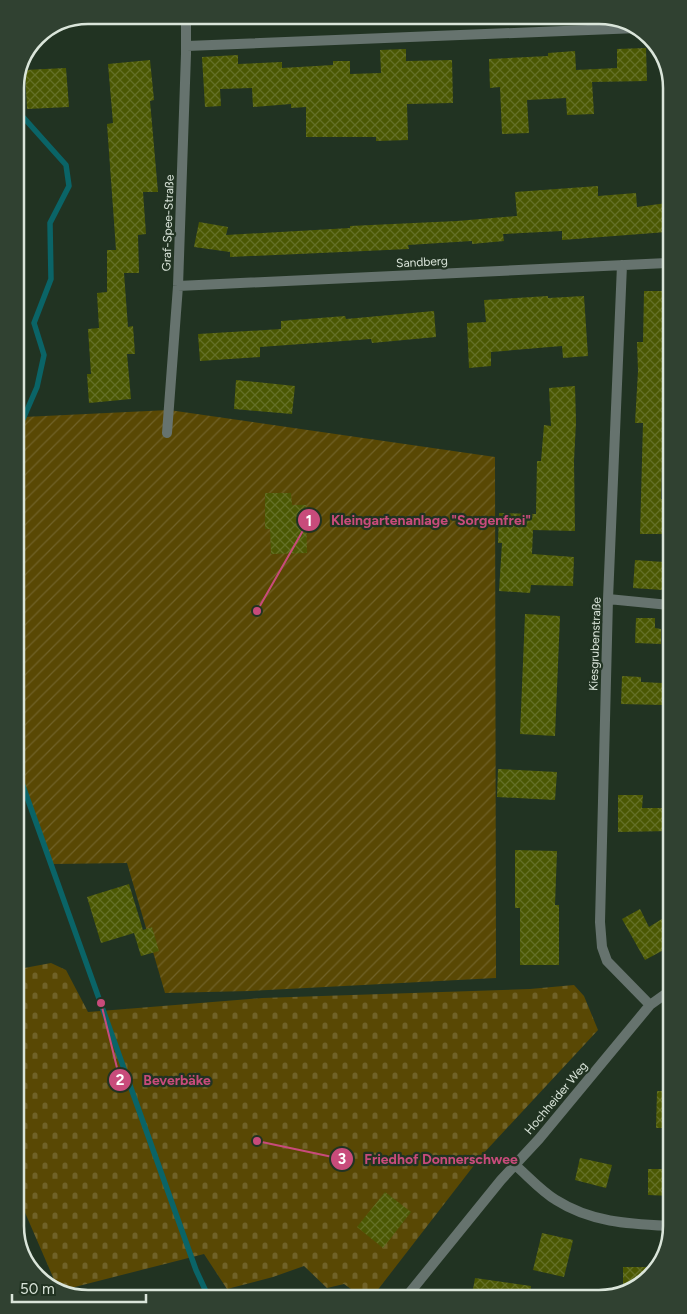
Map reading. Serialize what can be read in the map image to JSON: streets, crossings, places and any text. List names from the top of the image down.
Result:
{
  "streets": {
    "street": [
      "Graf-Spee-Straße",
      "Sandberg",
      "Kiesgrubenstraße",
      "Hochheider Weg"
    ]
  },
  "crossings": [
    ["Graf-Spee-Straße", "Sandberg"],
    ["Sandberg", "Kiesgrubenstraße"],
    ["Kiesgrubenstraße", "Hochheider Weg"]
  ],
  "places": ["Kleingartenanlage \"Sorgenfrei\"", "Beverbäke", "Friedhof Donnerschwee"],
  "scale_bar": "50 m"
}
